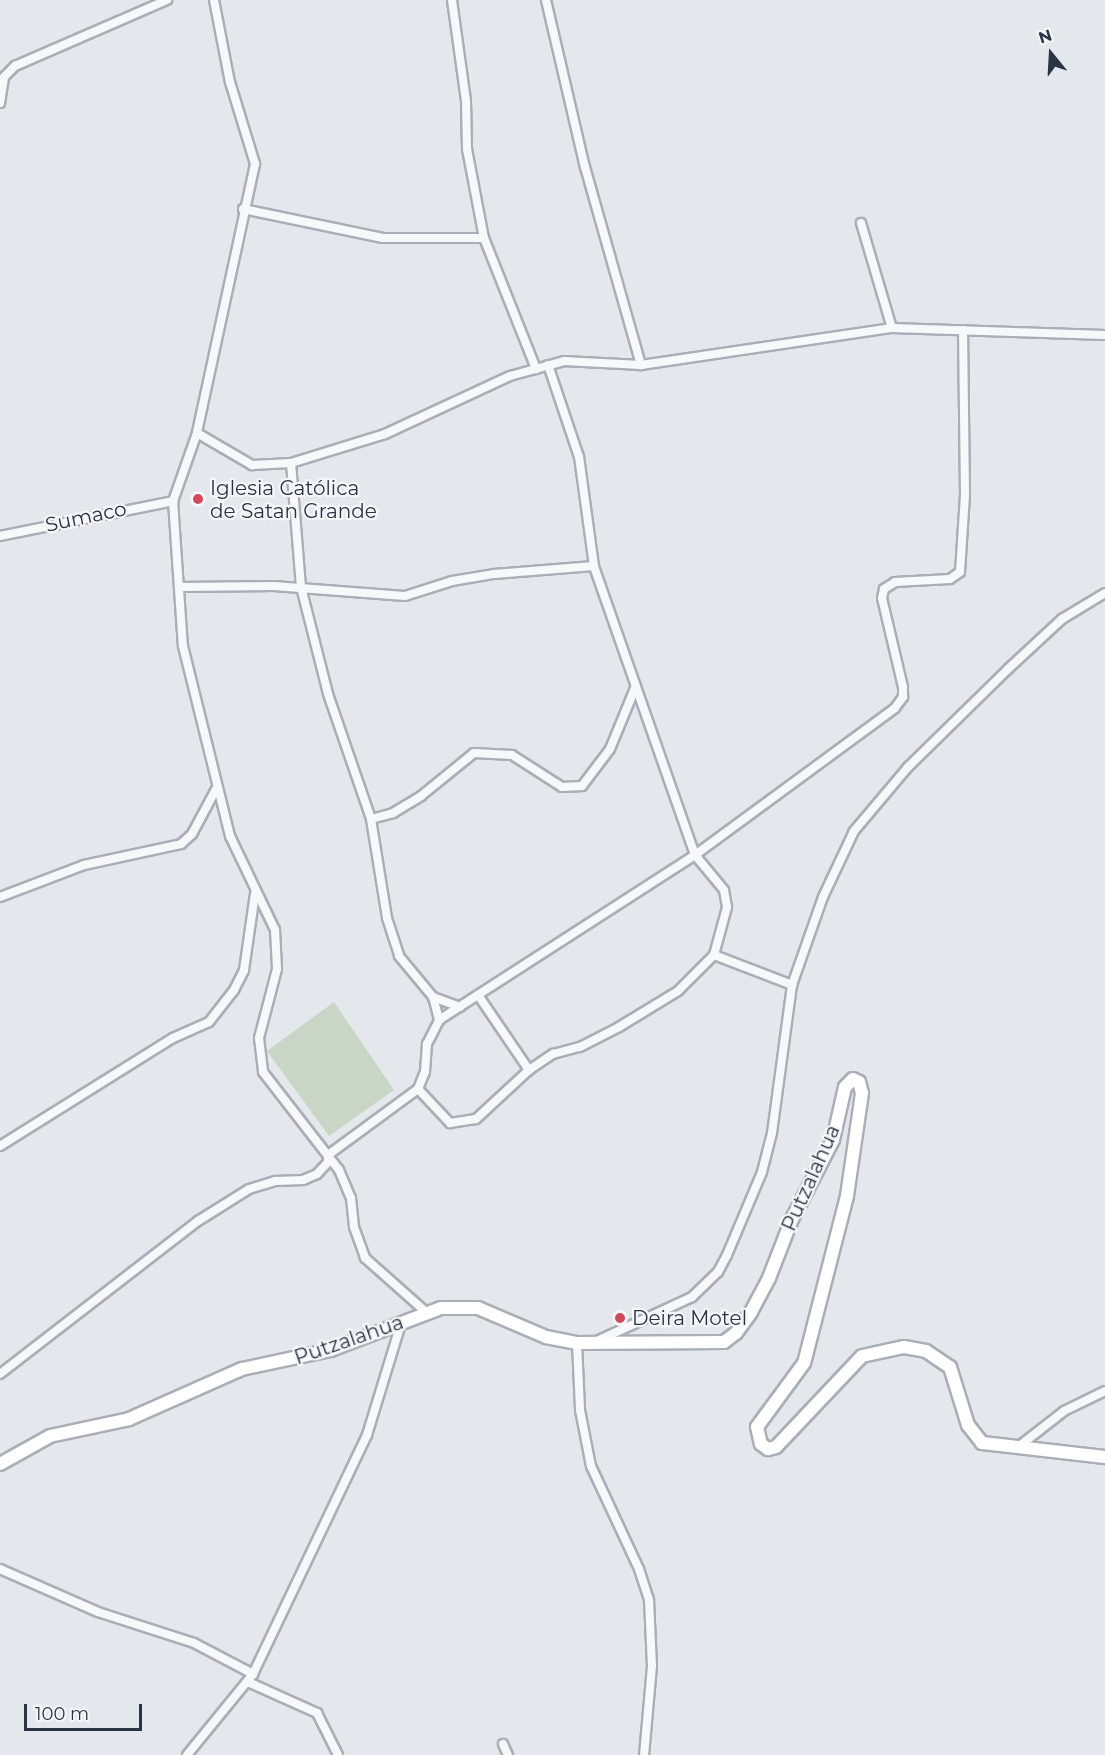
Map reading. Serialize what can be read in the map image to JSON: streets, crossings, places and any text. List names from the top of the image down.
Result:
{
  "streets": {
    "street": ["Sumaco", "Putzalahua"]
  },
  "places": ["Iglesia Católica de Satan Grande", "Deira Motel"],
  "scale_bar": "100 m",
  "north": "top"
}
